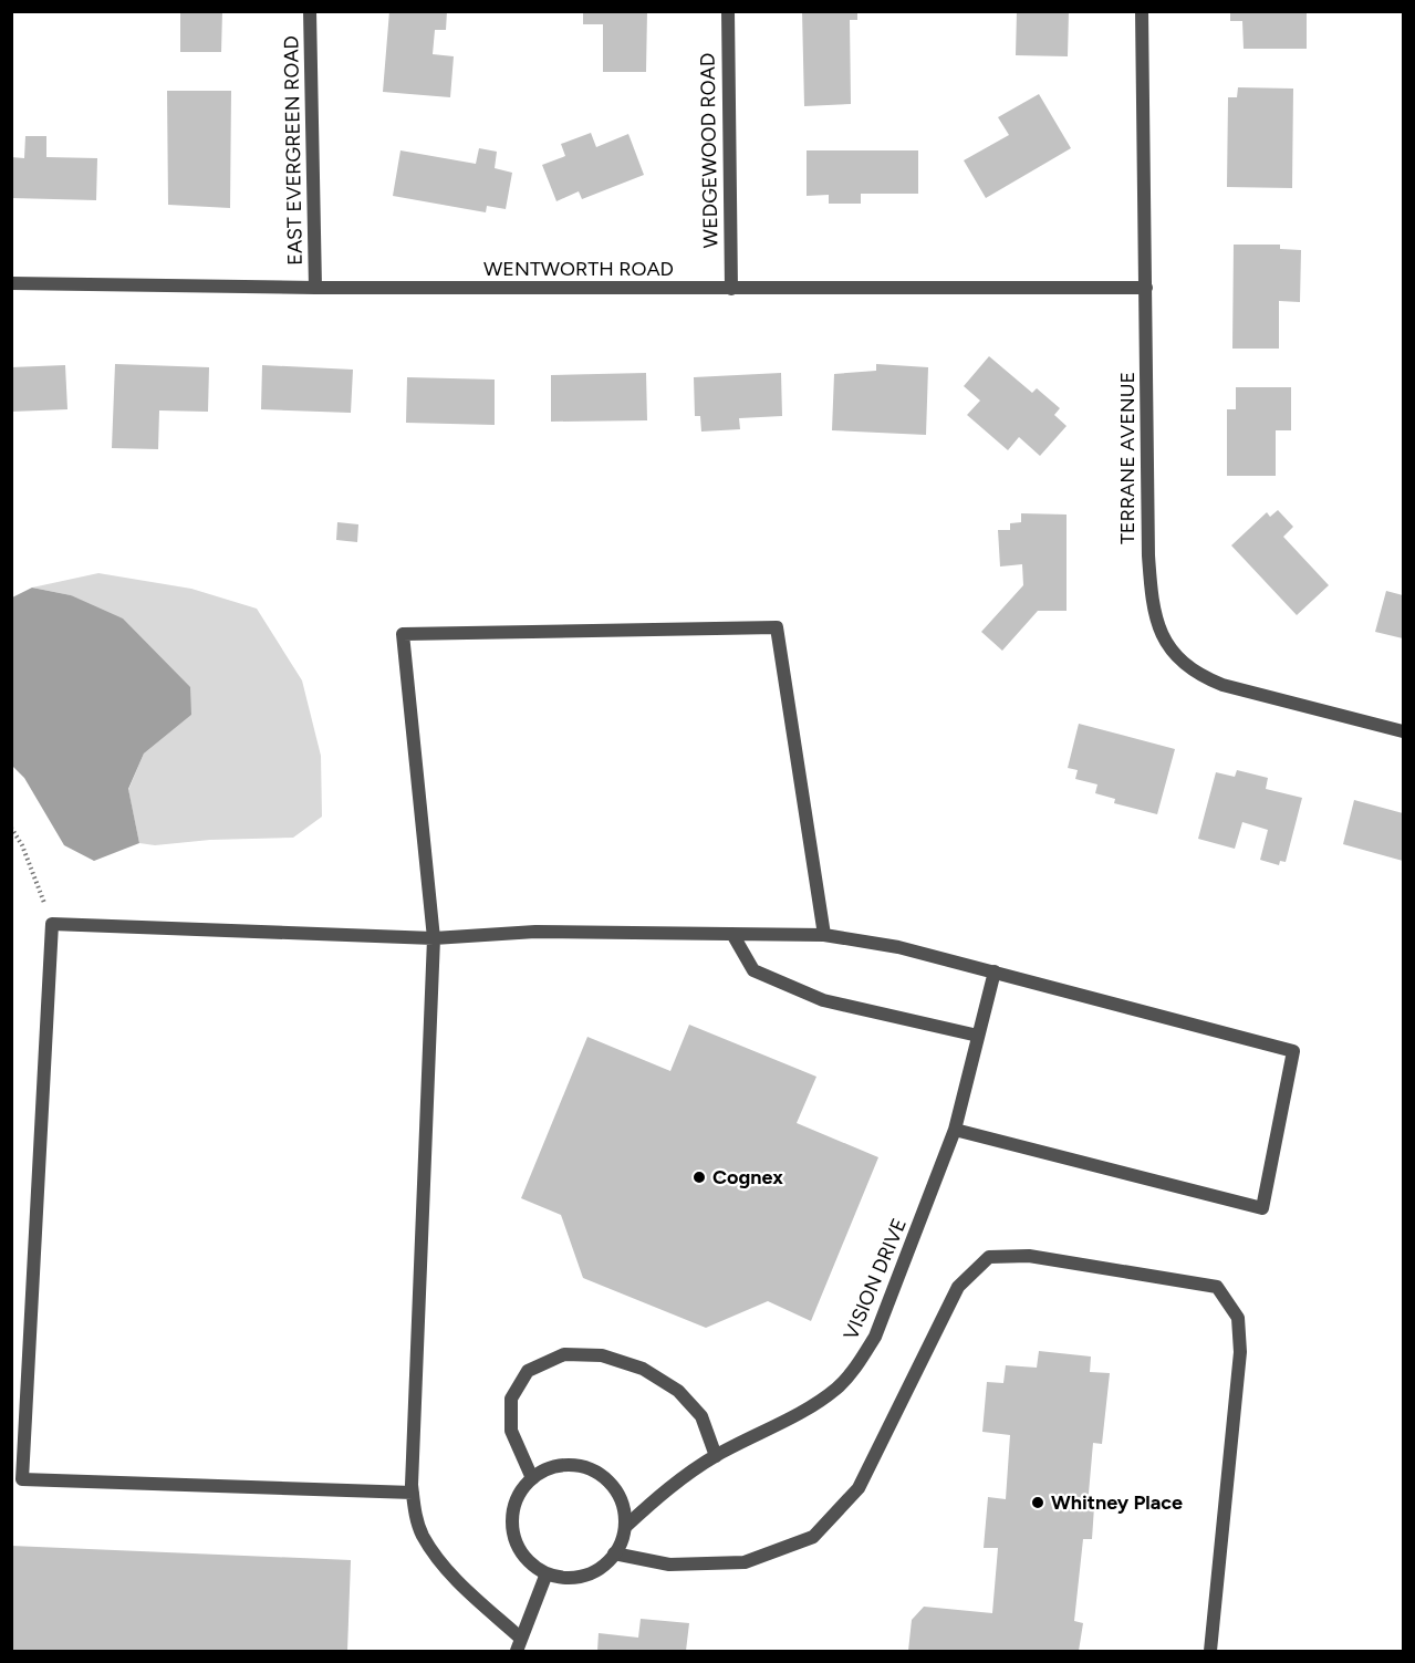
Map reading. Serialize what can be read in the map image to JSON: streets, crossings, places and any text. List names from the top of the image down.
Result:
{
  "streets": {
    "street": [
      "EAST EVERGREEN ROAD",
      "WEDGEWOOD ROAD",
      "WENTWORTH ROAD",
      "TERRANE AVENUE",
      "VISION DRIVE"
    ]
  },
  "crossings": [
    ["EAST EVERGREEN ROAD", "WENTWORTH ROAD"],
    ["WEDGEWOOD ROAD", "WENTWORTH ROAD"],
    ["WENTWORTH ROAD", "TERRANE AVENUE"]
  ],
  "places": ["Cognex", "Whitney Place"]
}
